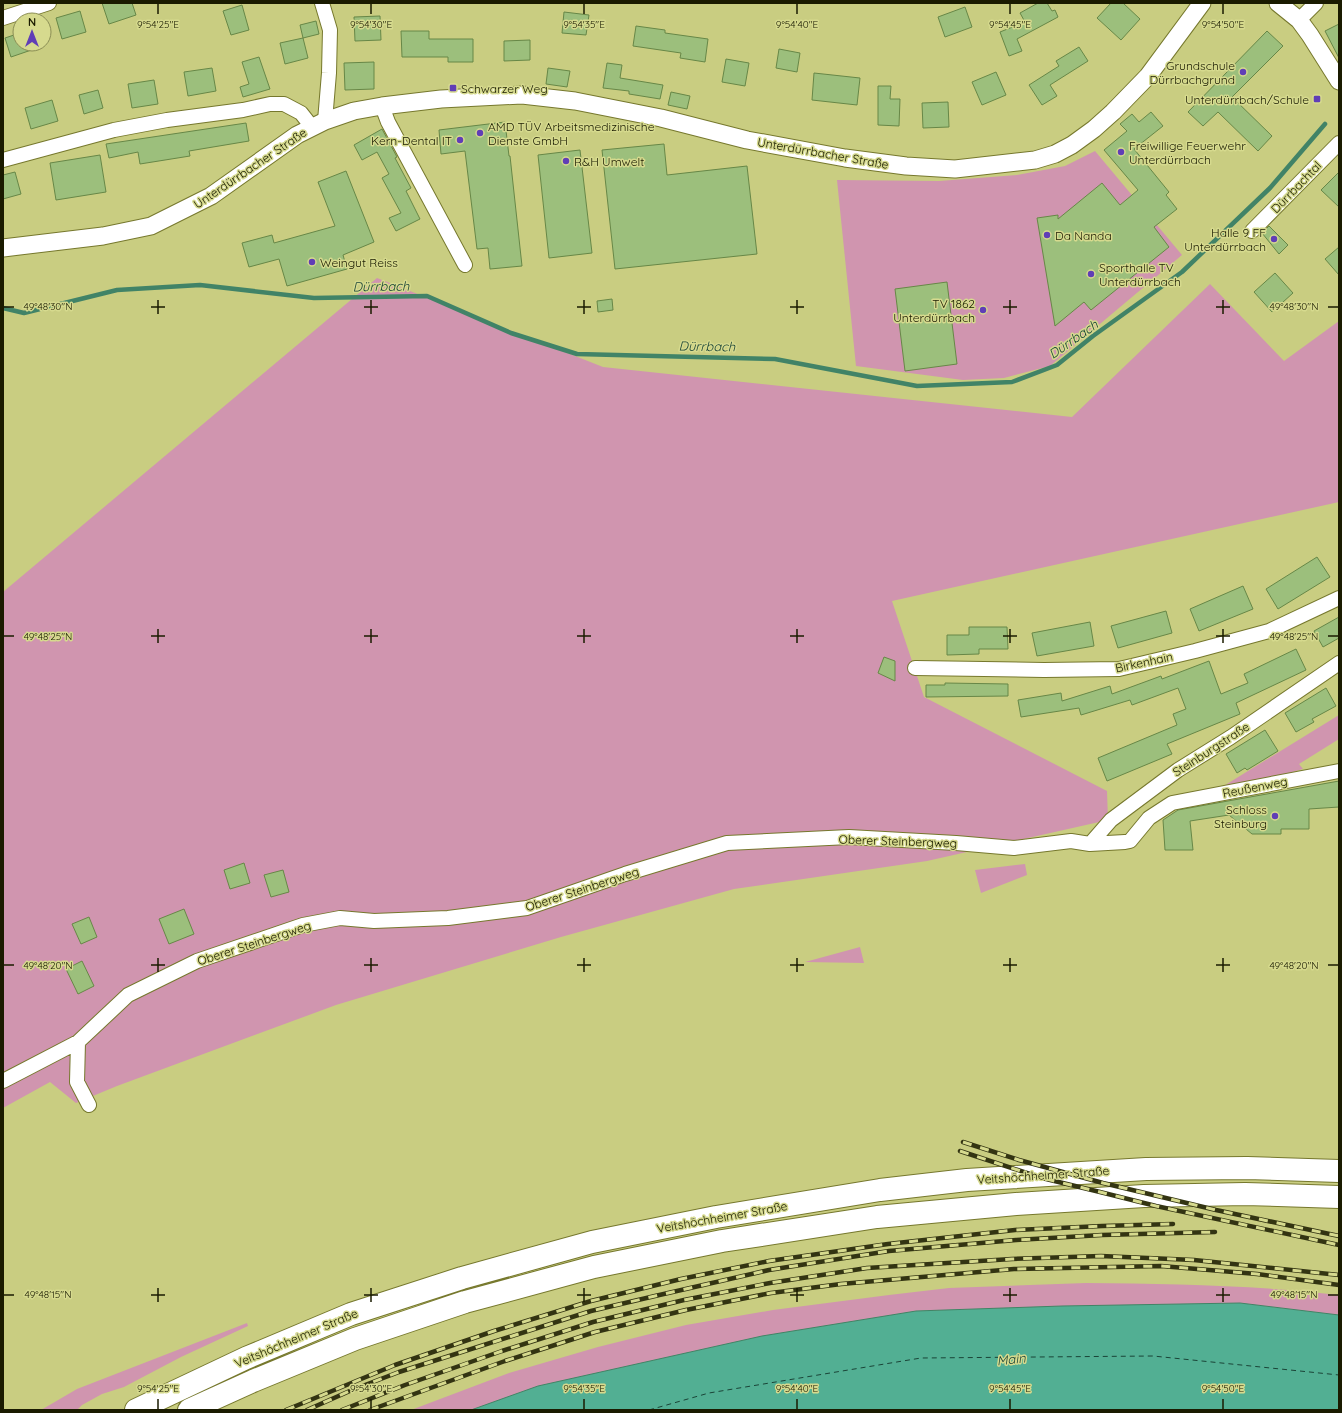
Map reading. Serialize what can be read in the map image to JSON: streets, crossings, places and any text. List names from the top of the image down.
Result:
{
  "streets": {
    "highway": ["Veitshöchheimer Straße"],
    "street": [
      "Unterdürrbacher Straße",
      "Dürrbachtal",
      "Birkenhain",
      "Steinburgstraße",
      "Reußenweg",
      "Oberer Steinbergweg"
    ]
  },
  "crossings": [
    ["Steinburgstraße", "Reußenweg"],
    ["Steinburgstraße", "Oberer Steinbergweg"],
    ["Reußenweg", "Oberer Steinbergweg"]
  ],
  "water": ["Dürrbach", "Main"],
  "places": {
    "other": [
      "Grundschule Dürrbachgrund",
      "AMD TÜV Arbeitsmedizinische Dienste GmbH",
      "Kern-Dental IT",
      "Freiwillige Feuerwehr Unterdürrbach",
      "R&H Umwelt",
      "Da Nanda",
      "Halle 9 FF Unterdürrbach",
      "Weingut Reiss",
      "Sporthalle TV Unterdürrbach",
      "TV 1862 Unterdürrbach",
      "Schloss Steinburg"
    ],
    "transit": ["Schwarzer Weg", "Unterdürrbach/Schule"]
  },
  "north": "top",
  "coordinates": [
    "9°54'25\"E",
    "9°54'30\"E",
    "9°54'35\"E",
    "9°54'40\"E",
    "9°54'45\"E",
    "9°54'50\"E",
    "49°48'30\"N",
    "49°48'25\"N",
    "49°48'20\"N",
    "49°48'15\"N"
  ]
}
